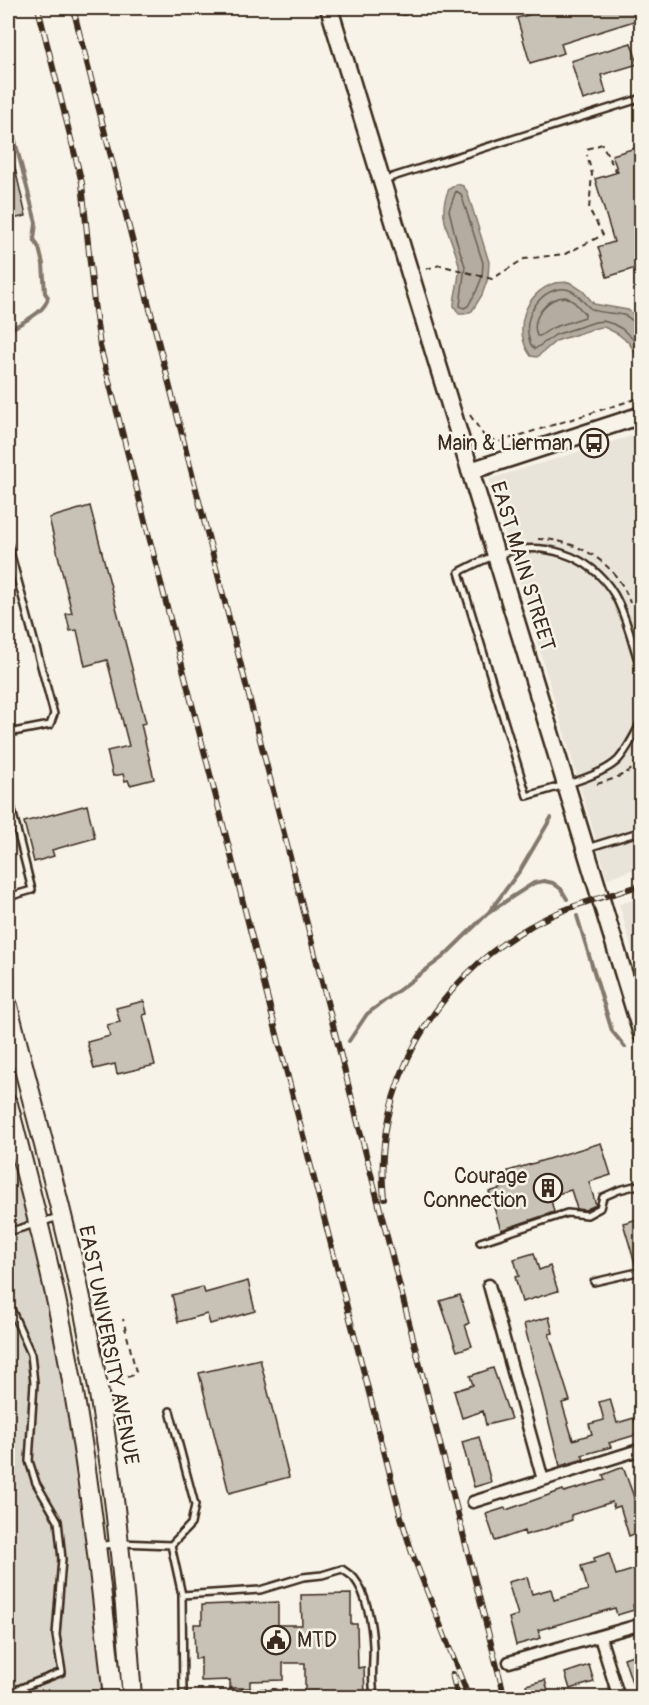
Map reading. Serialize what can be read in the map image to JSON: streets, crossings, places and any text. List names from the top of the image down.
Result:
{
  "streets": {
    "main road": ["EAST MAIN STREET", "EAST UNIVERSITY AVENUE"]
  },
  "places": {
    "bus stop": ["Main & Lierman"],
    "building": ["Courage Connection"],
    "public building": ["MTD"]
  }
}
